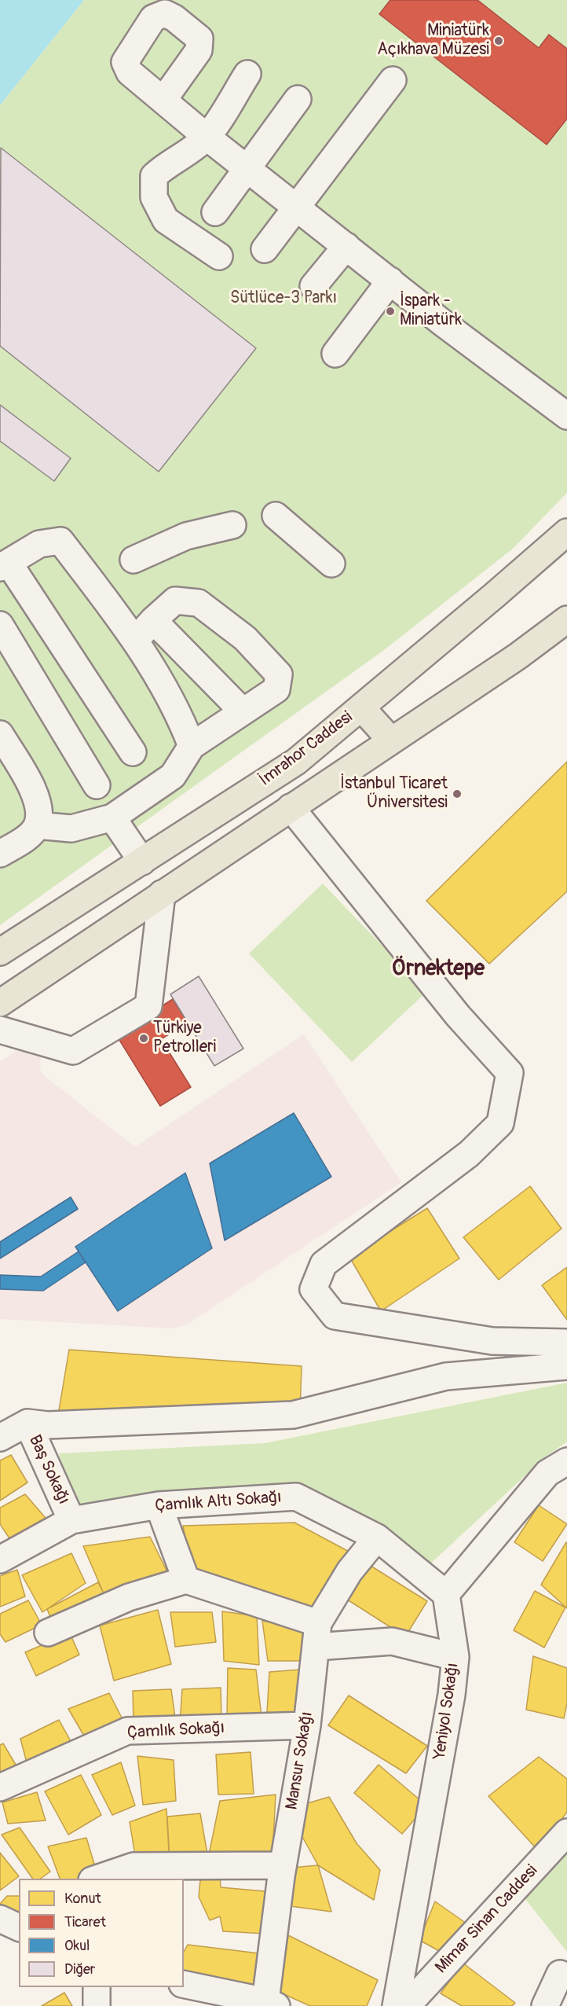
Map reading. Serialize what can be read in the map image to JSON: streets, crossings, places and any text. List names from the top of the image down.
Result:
{
  "streets": {
    "main road": ["İmrahor Caddesi"],
    "street": [
      "Baş Sokağı",
      "Çamlık Altı Sokağı",
      "Yeniyol Sokağı",
      "Çamlık Sokağı",
      "Mansur Sokağı",
      "Mimar Sinan Caddesi"
    ]
  },
  "crossings": [
    ["Baş Sokağı", "Çamlık Altı Sokağı"],
    ["Çamlık Altı Sokağı", "Yeniyol Sokağı"],
    ["Çamlık Altı Sokağı", "Mansur Sokağı"],
    ["Çamlık Sokağı", "Mansur Sokağı"]
  ],
  "districts": ["Örnektepe"],
  "parks": ["Sütlüce-3 Parkı"],
  "places": [
    "Miniatürk Açıkhava Müzesi",
    "İspark - Miniatürk",
    "İstanbul Ticaret Üniversitesi",
    "Türkiye Petrolleri"
  ],
  "legend": [
    "Konut",
    "Ticaret",
    "Okul",
    "Diğer"
  ]
}
